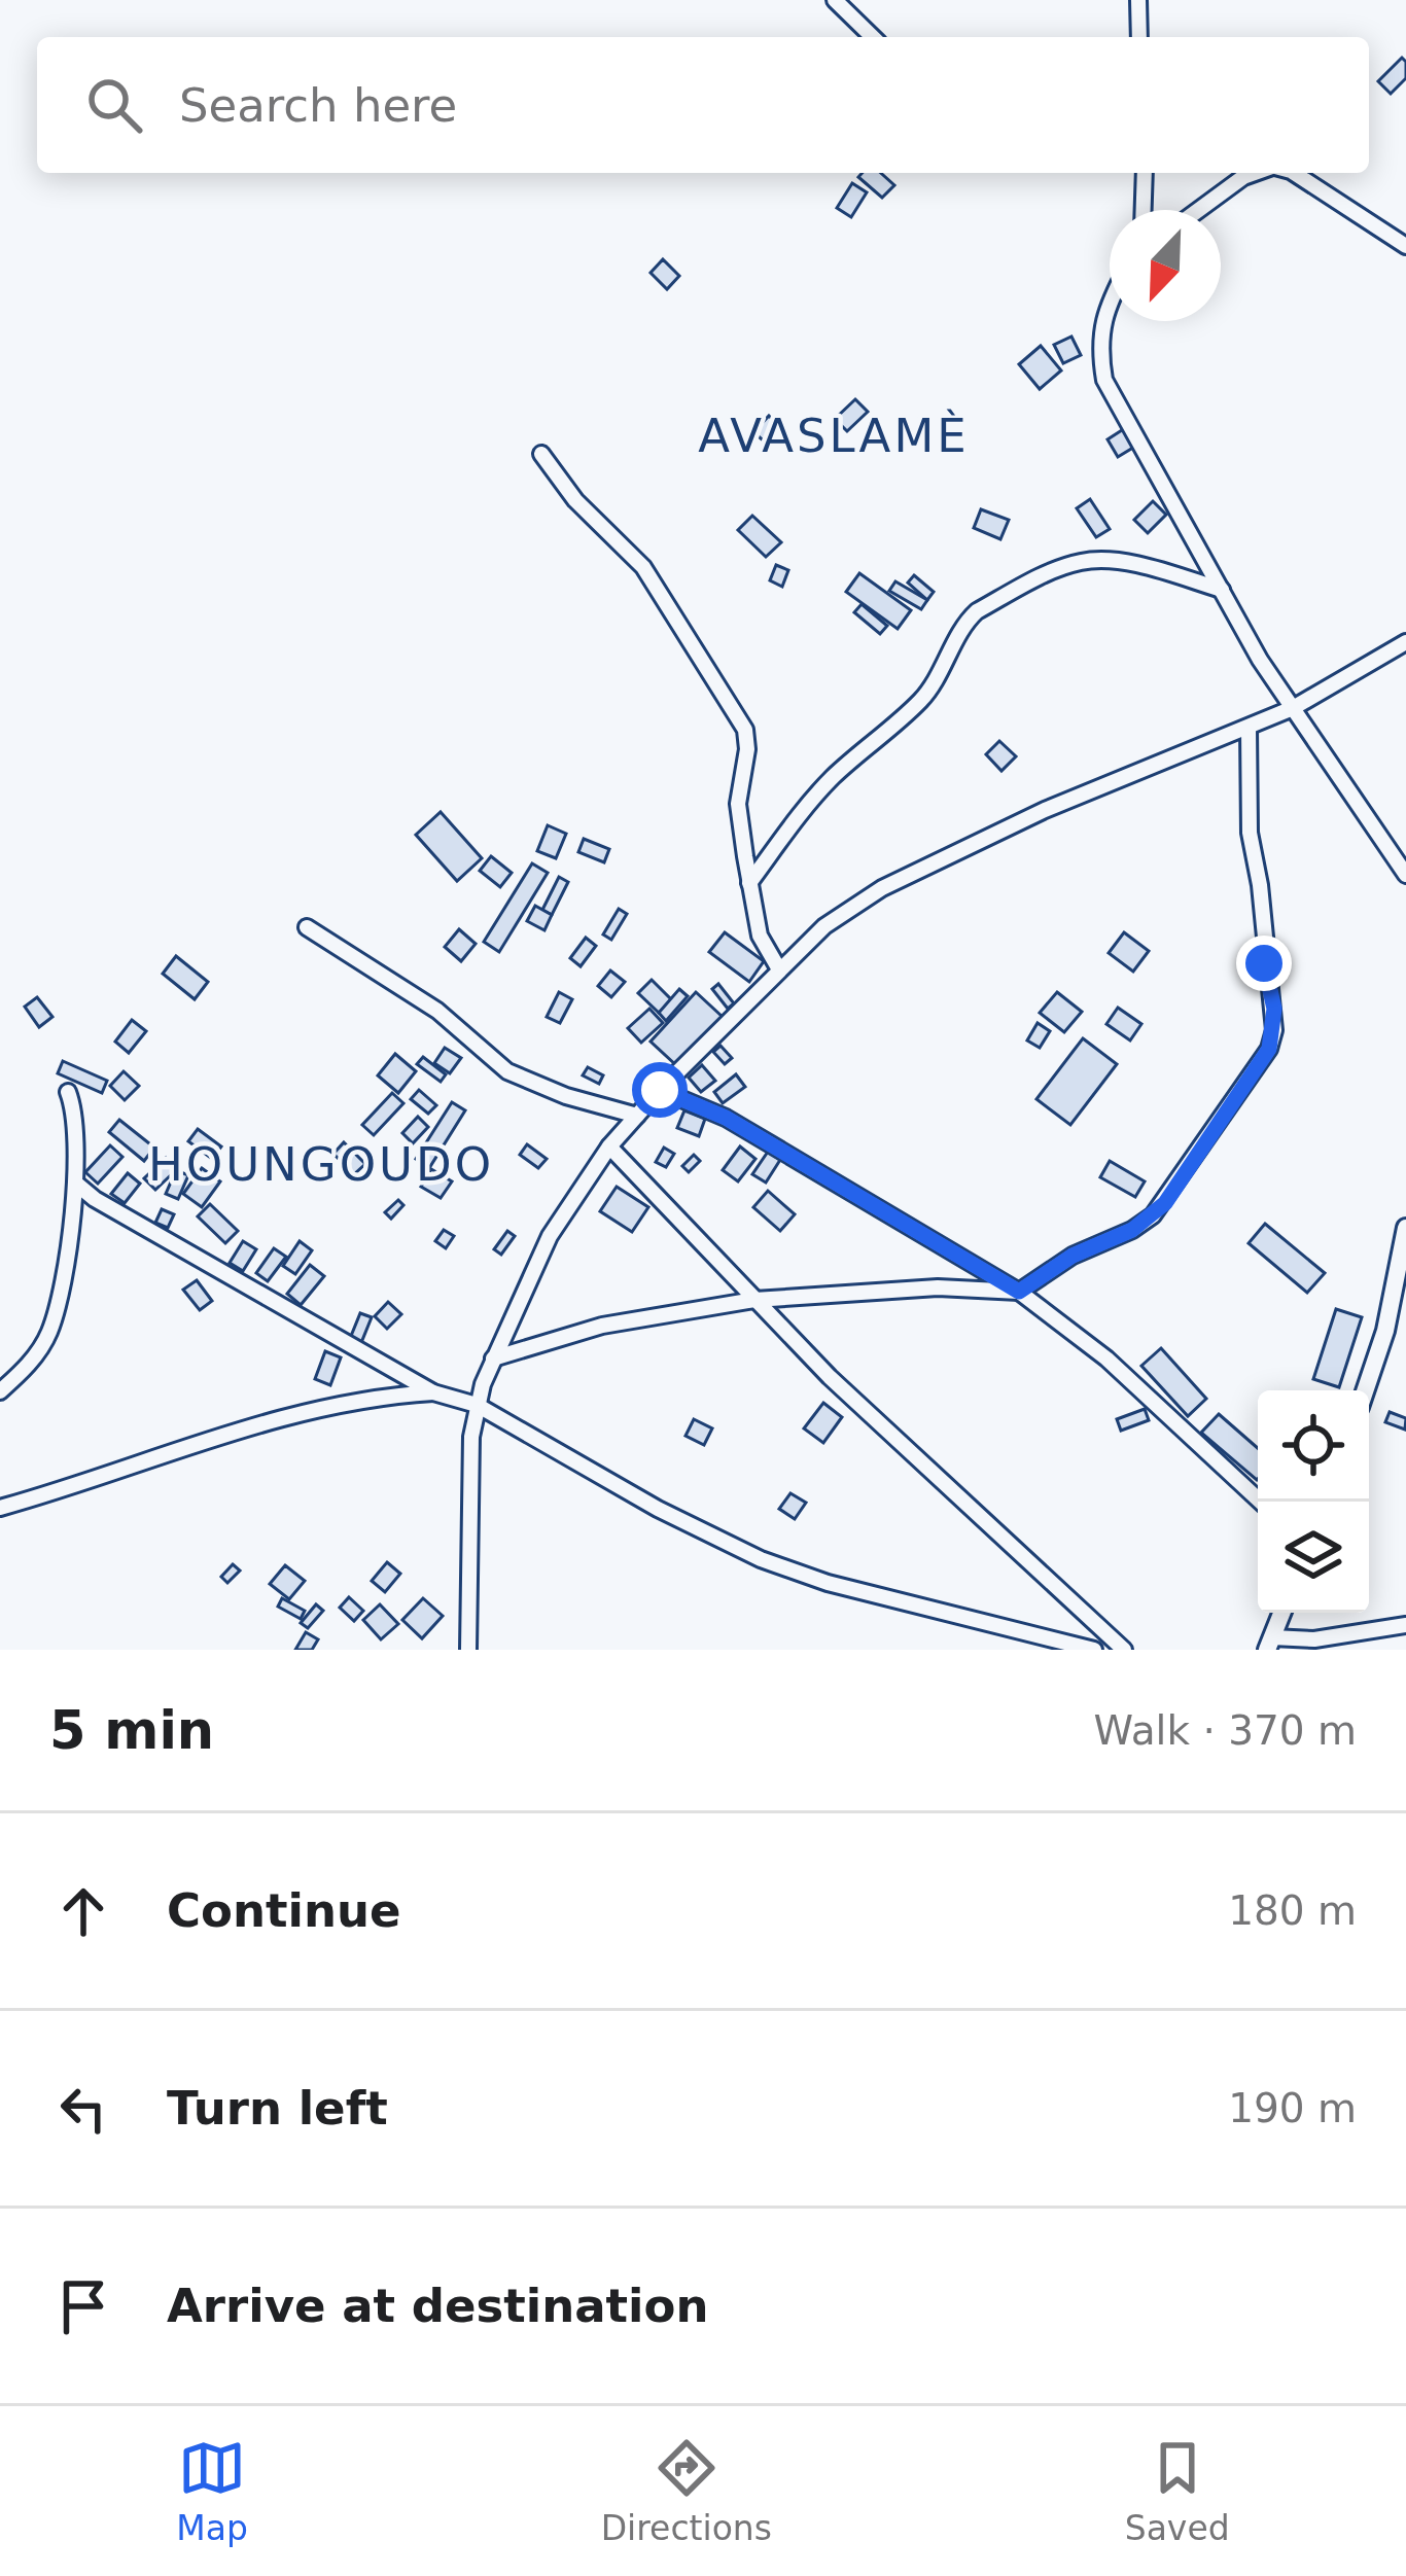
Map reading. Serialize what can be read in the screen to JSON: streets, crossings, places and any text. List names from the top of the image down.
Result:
{
  "districts": ["AVASLAMÈ", "HOUNGOUDO"],
  "north": "bottom left",
  "page": {
    "search": "Search here",
    "heading": ["5 min", "Walk · 370 m"],
    "list": [
      ["Continue", "180 m"],
      ["Turn left", "190 m"],
      "Arrive at destination"
    ],
    "nav": ["Map", "Directions", "Saved"]
  }
}
